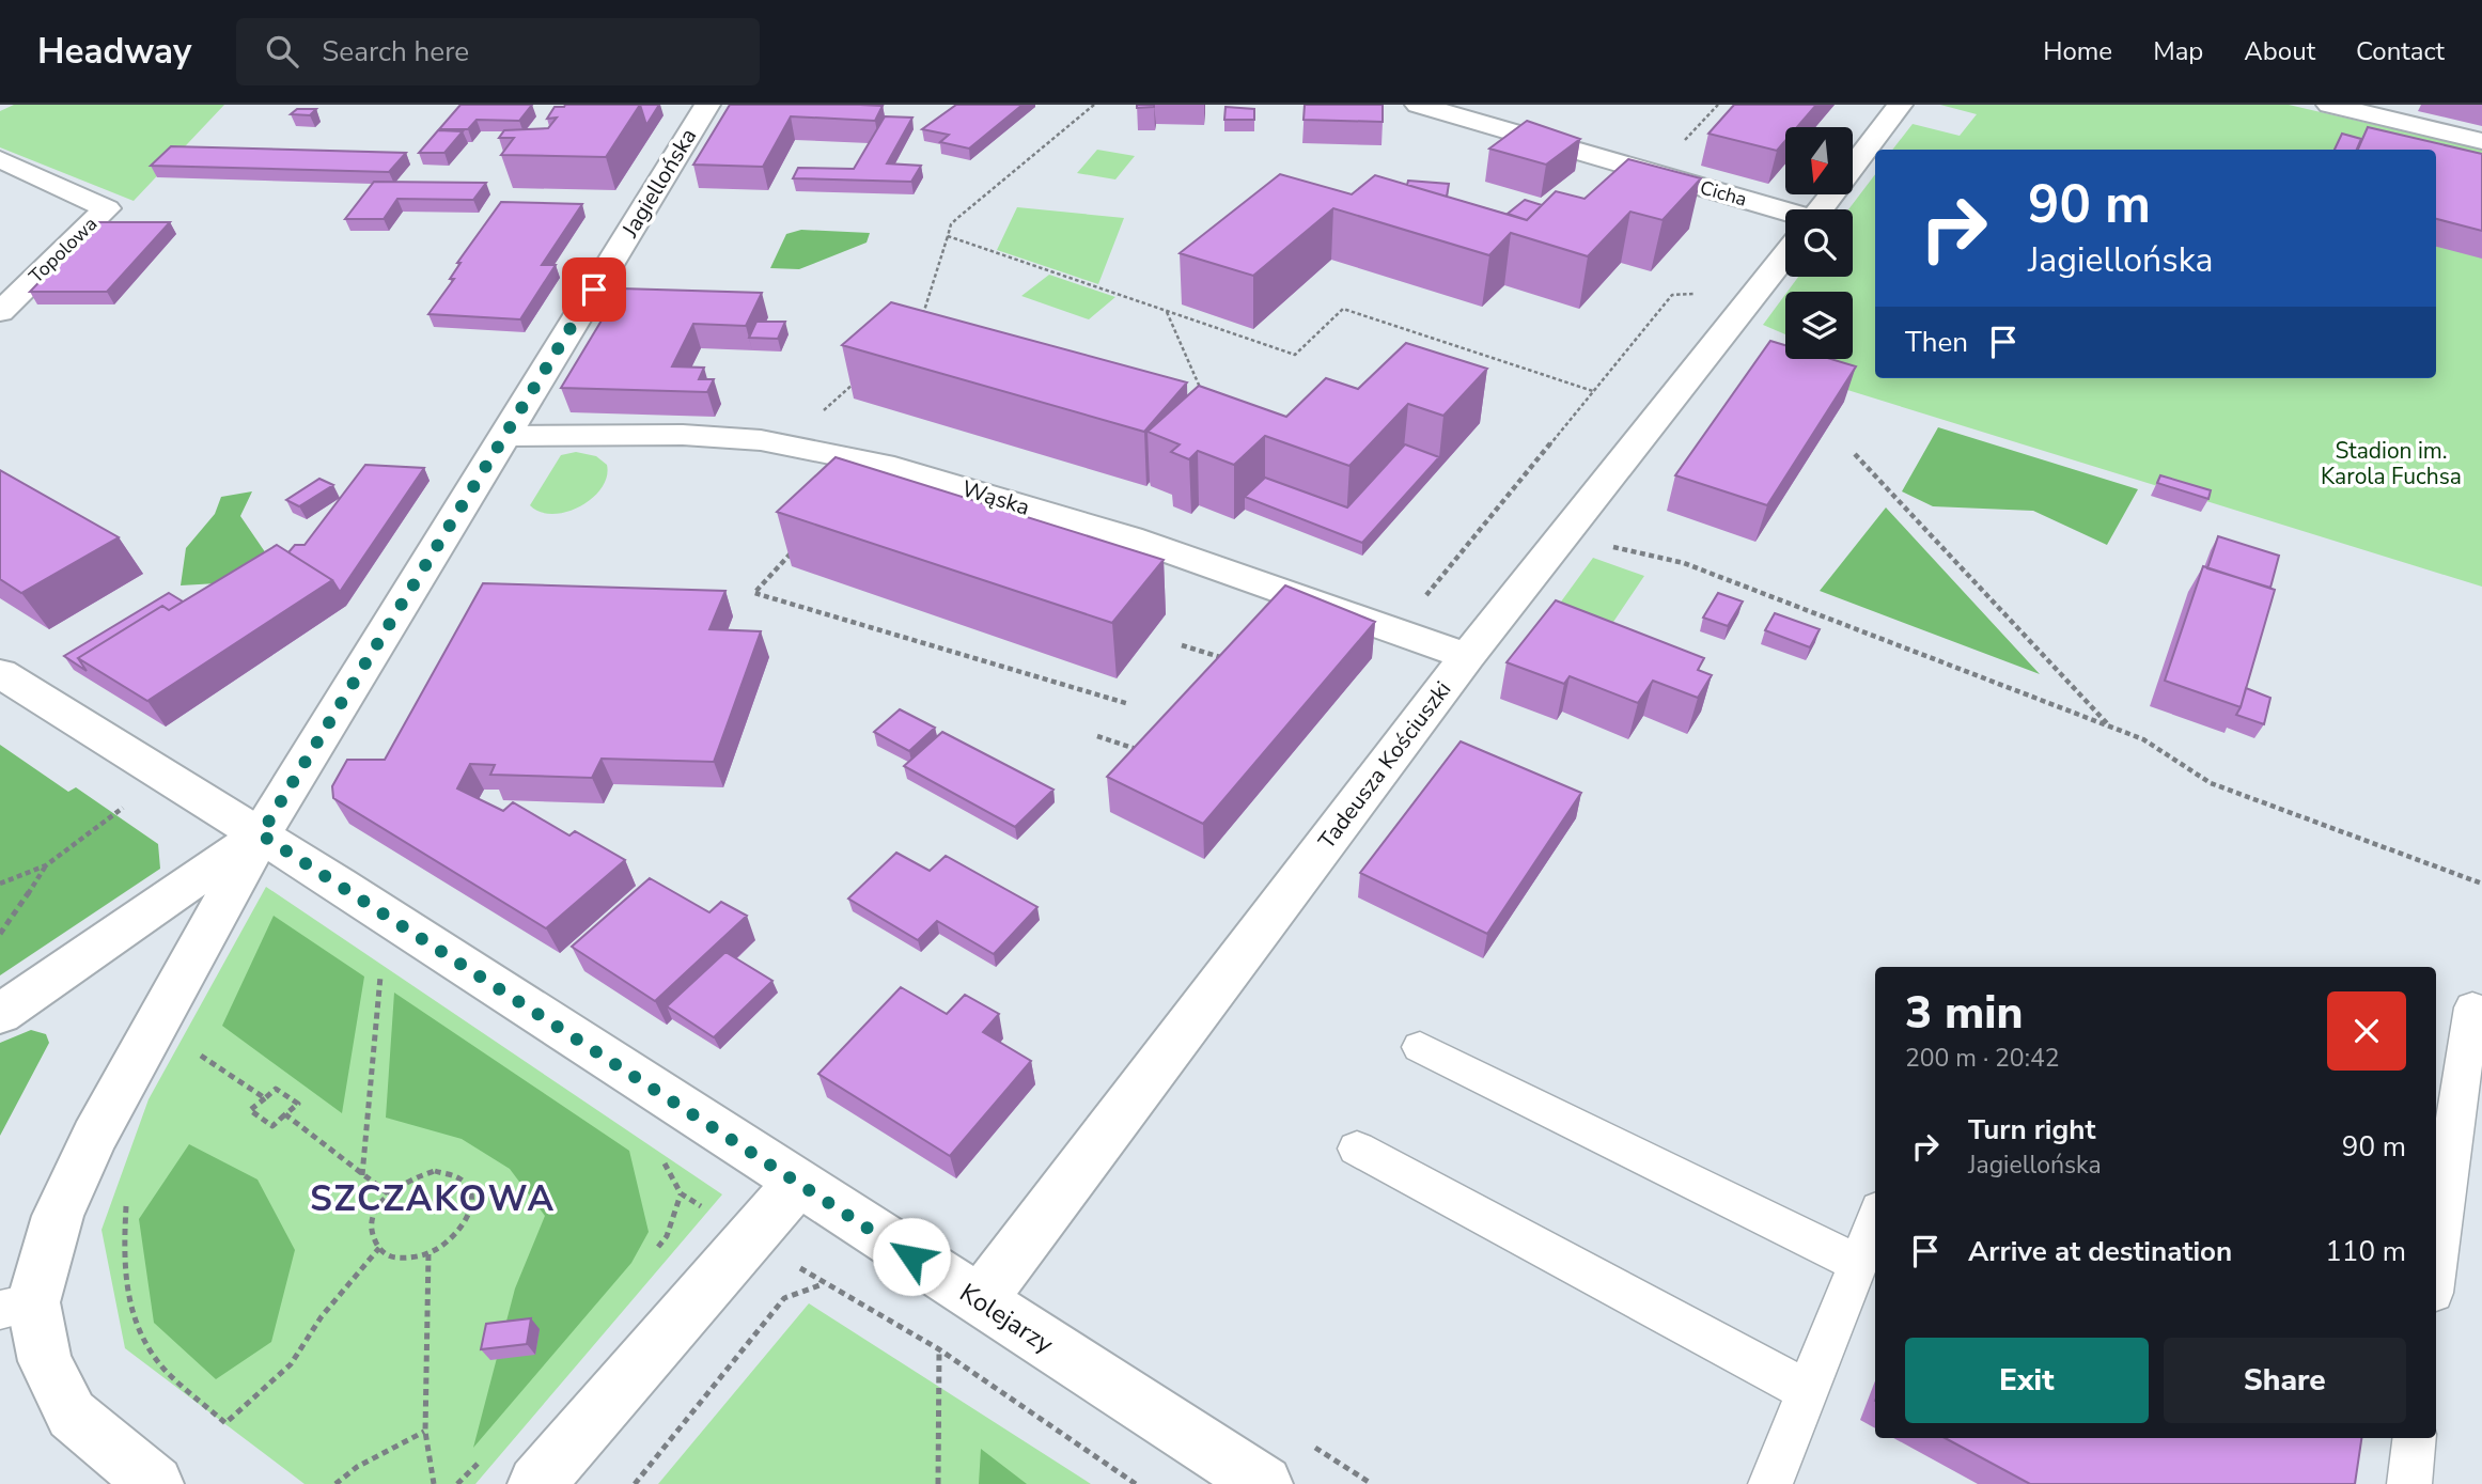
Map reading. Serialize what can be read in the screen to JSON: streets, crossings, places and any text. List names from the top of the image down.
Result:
{
  "streets": {
    "street": [
      "Jagiellońska",
      "Cicha",
      "Topolowa",
      "Wąska",
      "Tadeusza Kościuszki",
      "Kolejarzy"
    ]
  },
  "crossings": [
    ["Jagiellońska", "Wąska"],
    ["Jagiellońska", "Kolejarzy"],
    ["Wąska", "Tadeusza Kościuszki"],
    ["Tadeusza Kościuszki", "Kolejarzy"]
  ],
  "districts": ["SZCZAKOWA"],
  "parks": ["Stadion im. Karola Fuchsa"],
  "north": "bottom",
  "page": {
    "header": "Headway",
    "search": "Search here",
    "nav": [
      "Home",
      "Map",
      "About",
      "Contact"
    ],
    "turn": ["90 m", "Jagiellońska"],
    "then": "Then",
    "heading": ["3 min", "200 m · 20:42"],
    "list": [
      {
        "name": "Turn right",
        "note": "Jagiellońska",
        "value": "90 m"
      },
      {
        "name": "Arrive at destination",
        "value": "110 m"
      }
    ],
    "buttons": ["Exit", "Share"]
  }
}
